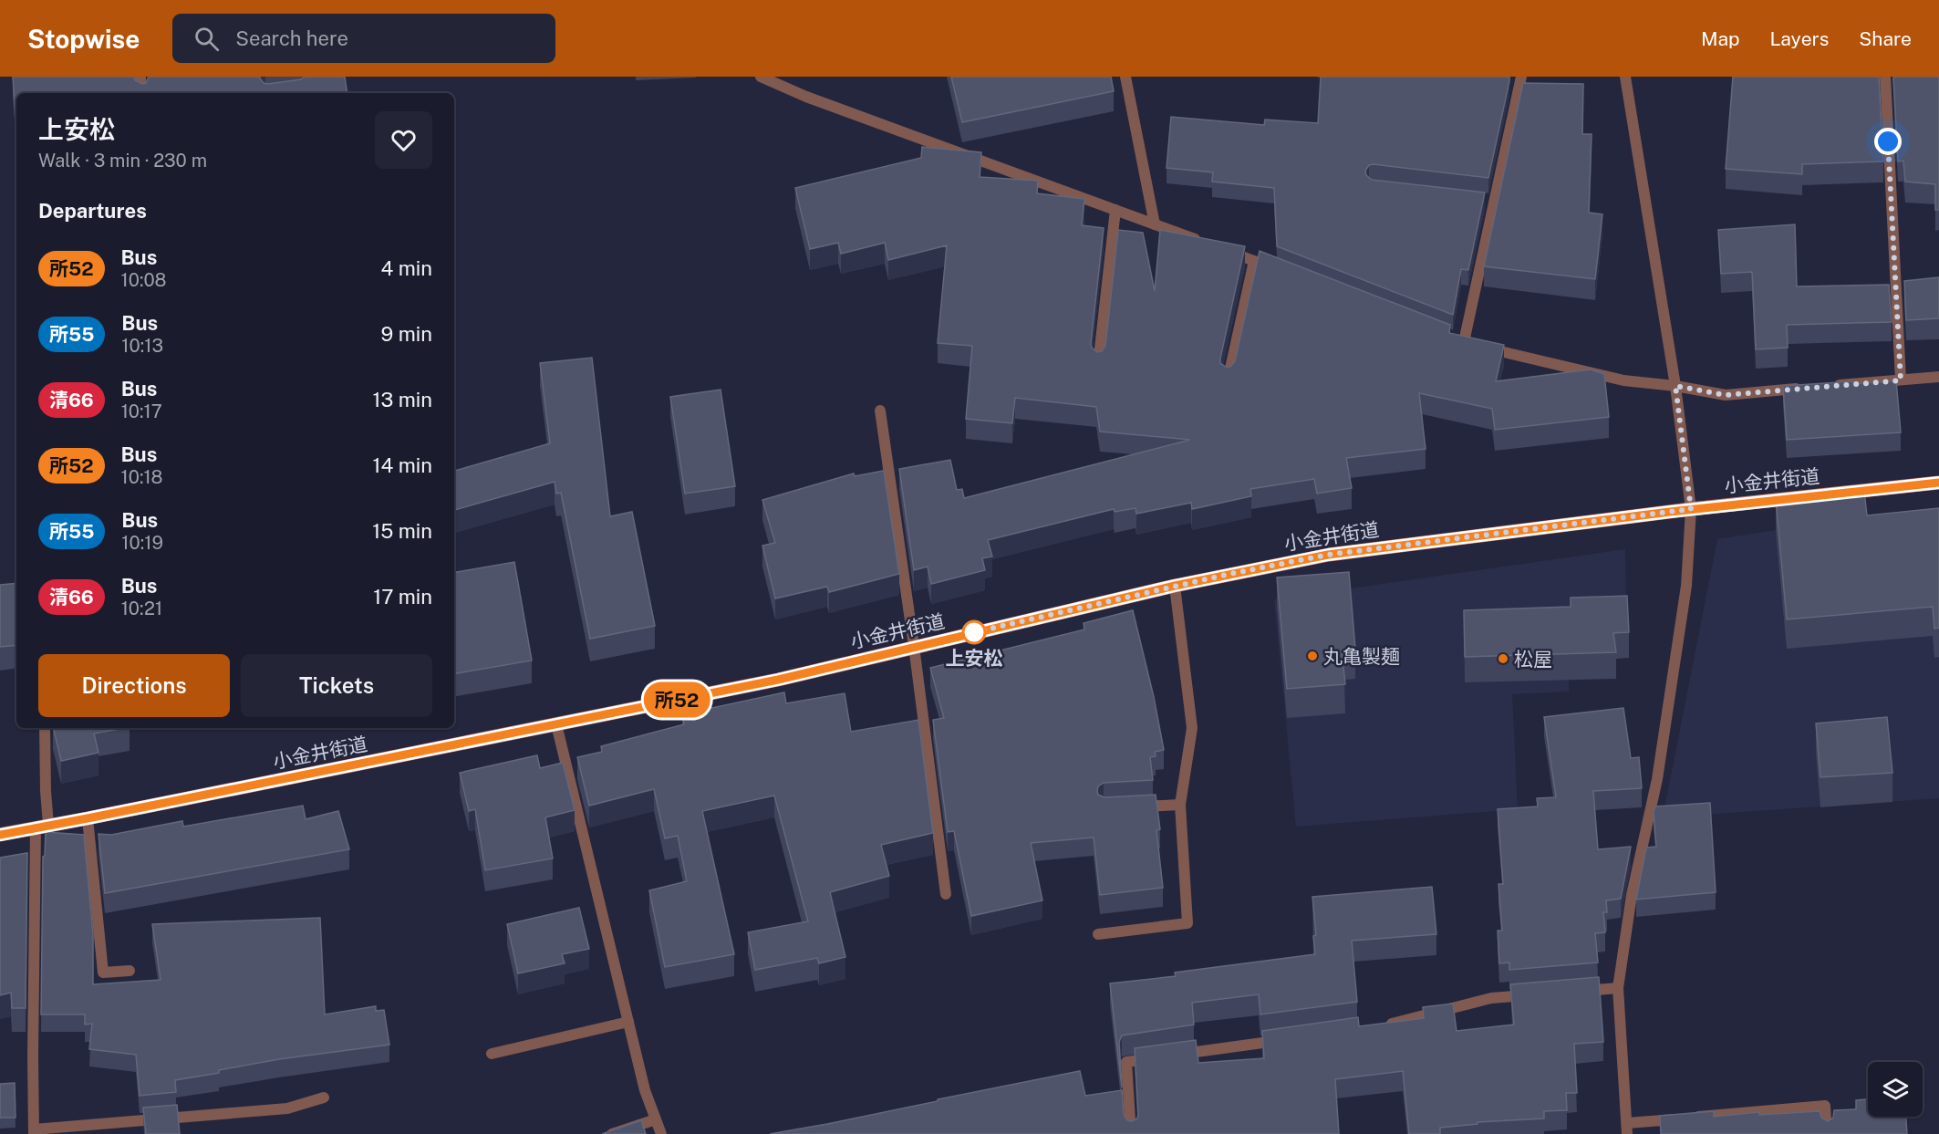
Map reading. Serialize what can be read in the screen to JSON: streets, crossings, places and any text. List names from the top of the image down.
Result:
{
  "streets": {
    "main road": ["小金井街道"]
  },
  "places": ["上安松", "丸亀製麺", "松屋"],
  "lines": ["bus line 所52"],
  "page": {
    "header": "Stopwise",
    "search": "Search here",
    "nav": ["Map", "Layers", "Share"],
    "on_map": "所52",
    "heading": [
      ["上安松", "Walk · 3 min · 230 m"],
      "Departures"
    ],
    "list": [
      {
        "mark": "所52",
        "name": "Bus",
        "note": "10:08",
        "value": "4 min"
      },
      {
        "mark": "所55",
        "name": "Bus",
        "note": "10:13",
        "value": "9 min"
      },
      {
        "mark": "清66",
        "name": "Bus",
        "note": "10:17",
        "value": "13 min"
      },
      {
        "mark": "所52",
        "name": "Bus",
        "note": "10:18",
        "value": "14 min"
      },
      {
        "mark": "所55",
        "name": "Bus",
        "note": "10:19",
        "value": "15 min"
      },
      {
        "mark": "清66",
        "name": "Bus",
        "note": "10:21",
        "value": "17 min"
      }
    ],
    "buttons": ["Directions", "Tickets"]
  }
}
